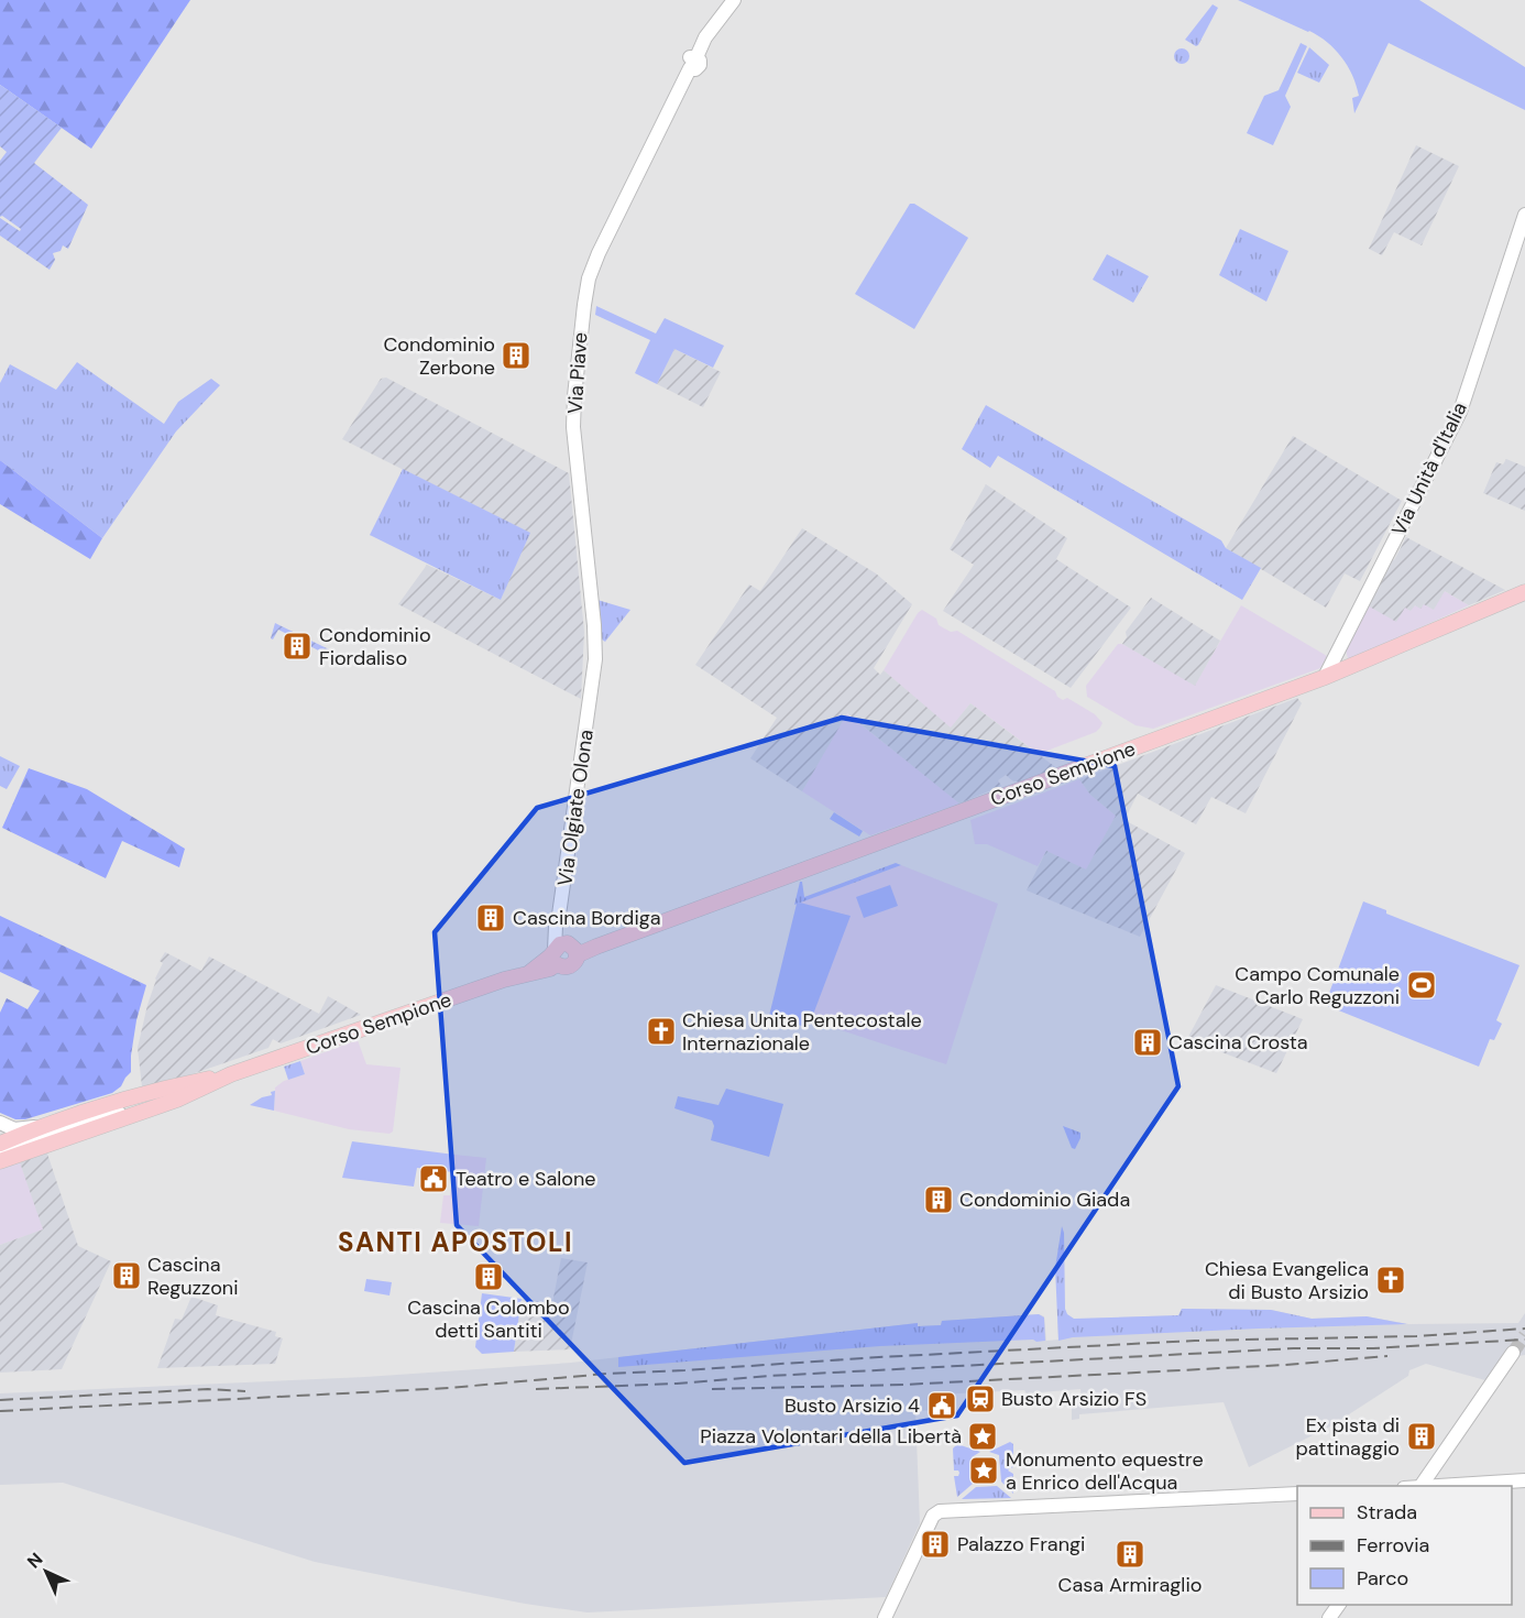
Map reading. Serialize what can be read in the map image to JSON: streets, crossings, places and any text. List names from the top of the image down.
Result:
{
  "streets": {
    "main road": ["Corso Sempione"],
    "street": ["Via Piave", "Via Unità d'Italia", "Via Olgiate Olona"]
  },
  "crossings": [
    ["Via Piave", "Via Olgiate Olona"],
    ["Via Unità d'Italia", "Corso Sempione"],
    ["Corso Sempione", "Via Olgiate Olona"]
  ],
  "districts": ["SANTI APOSTOLI"],
  "places": {
    "building": [
      "Condominio Zerbone",
      "Condominio Fiordaliso",
      "Cascina Bordiga",
      "Cascina Crosta",
      "Condominio Giada",
      "Cascina Reguzzoni",
      "Cascina Colombo detti Santiti",
      "Ex pista di pattinaggio",
      "Palazzo Frangi",
      "Casa Armiraglio"
    ],
    "sports": ["Campo Comunale Carlo Reguzzoni"],
    "church": ["Chiesa Unita Pentecostale Internazionale", "Chiesa Evangelica di Busto Arsizio"],
    "public building": ["Teatro e Salone", "Busto Arsizio 4"],
    "station": ["Busto Arsizio FS"],
    "place": ["Piazza Volontari della Libertà", "Monumento equestre a Enrico dell'Acqua"]
  },
  "legend": ["Strada", "Ferrovia", "Parco"],
  "north": "top left"
}
